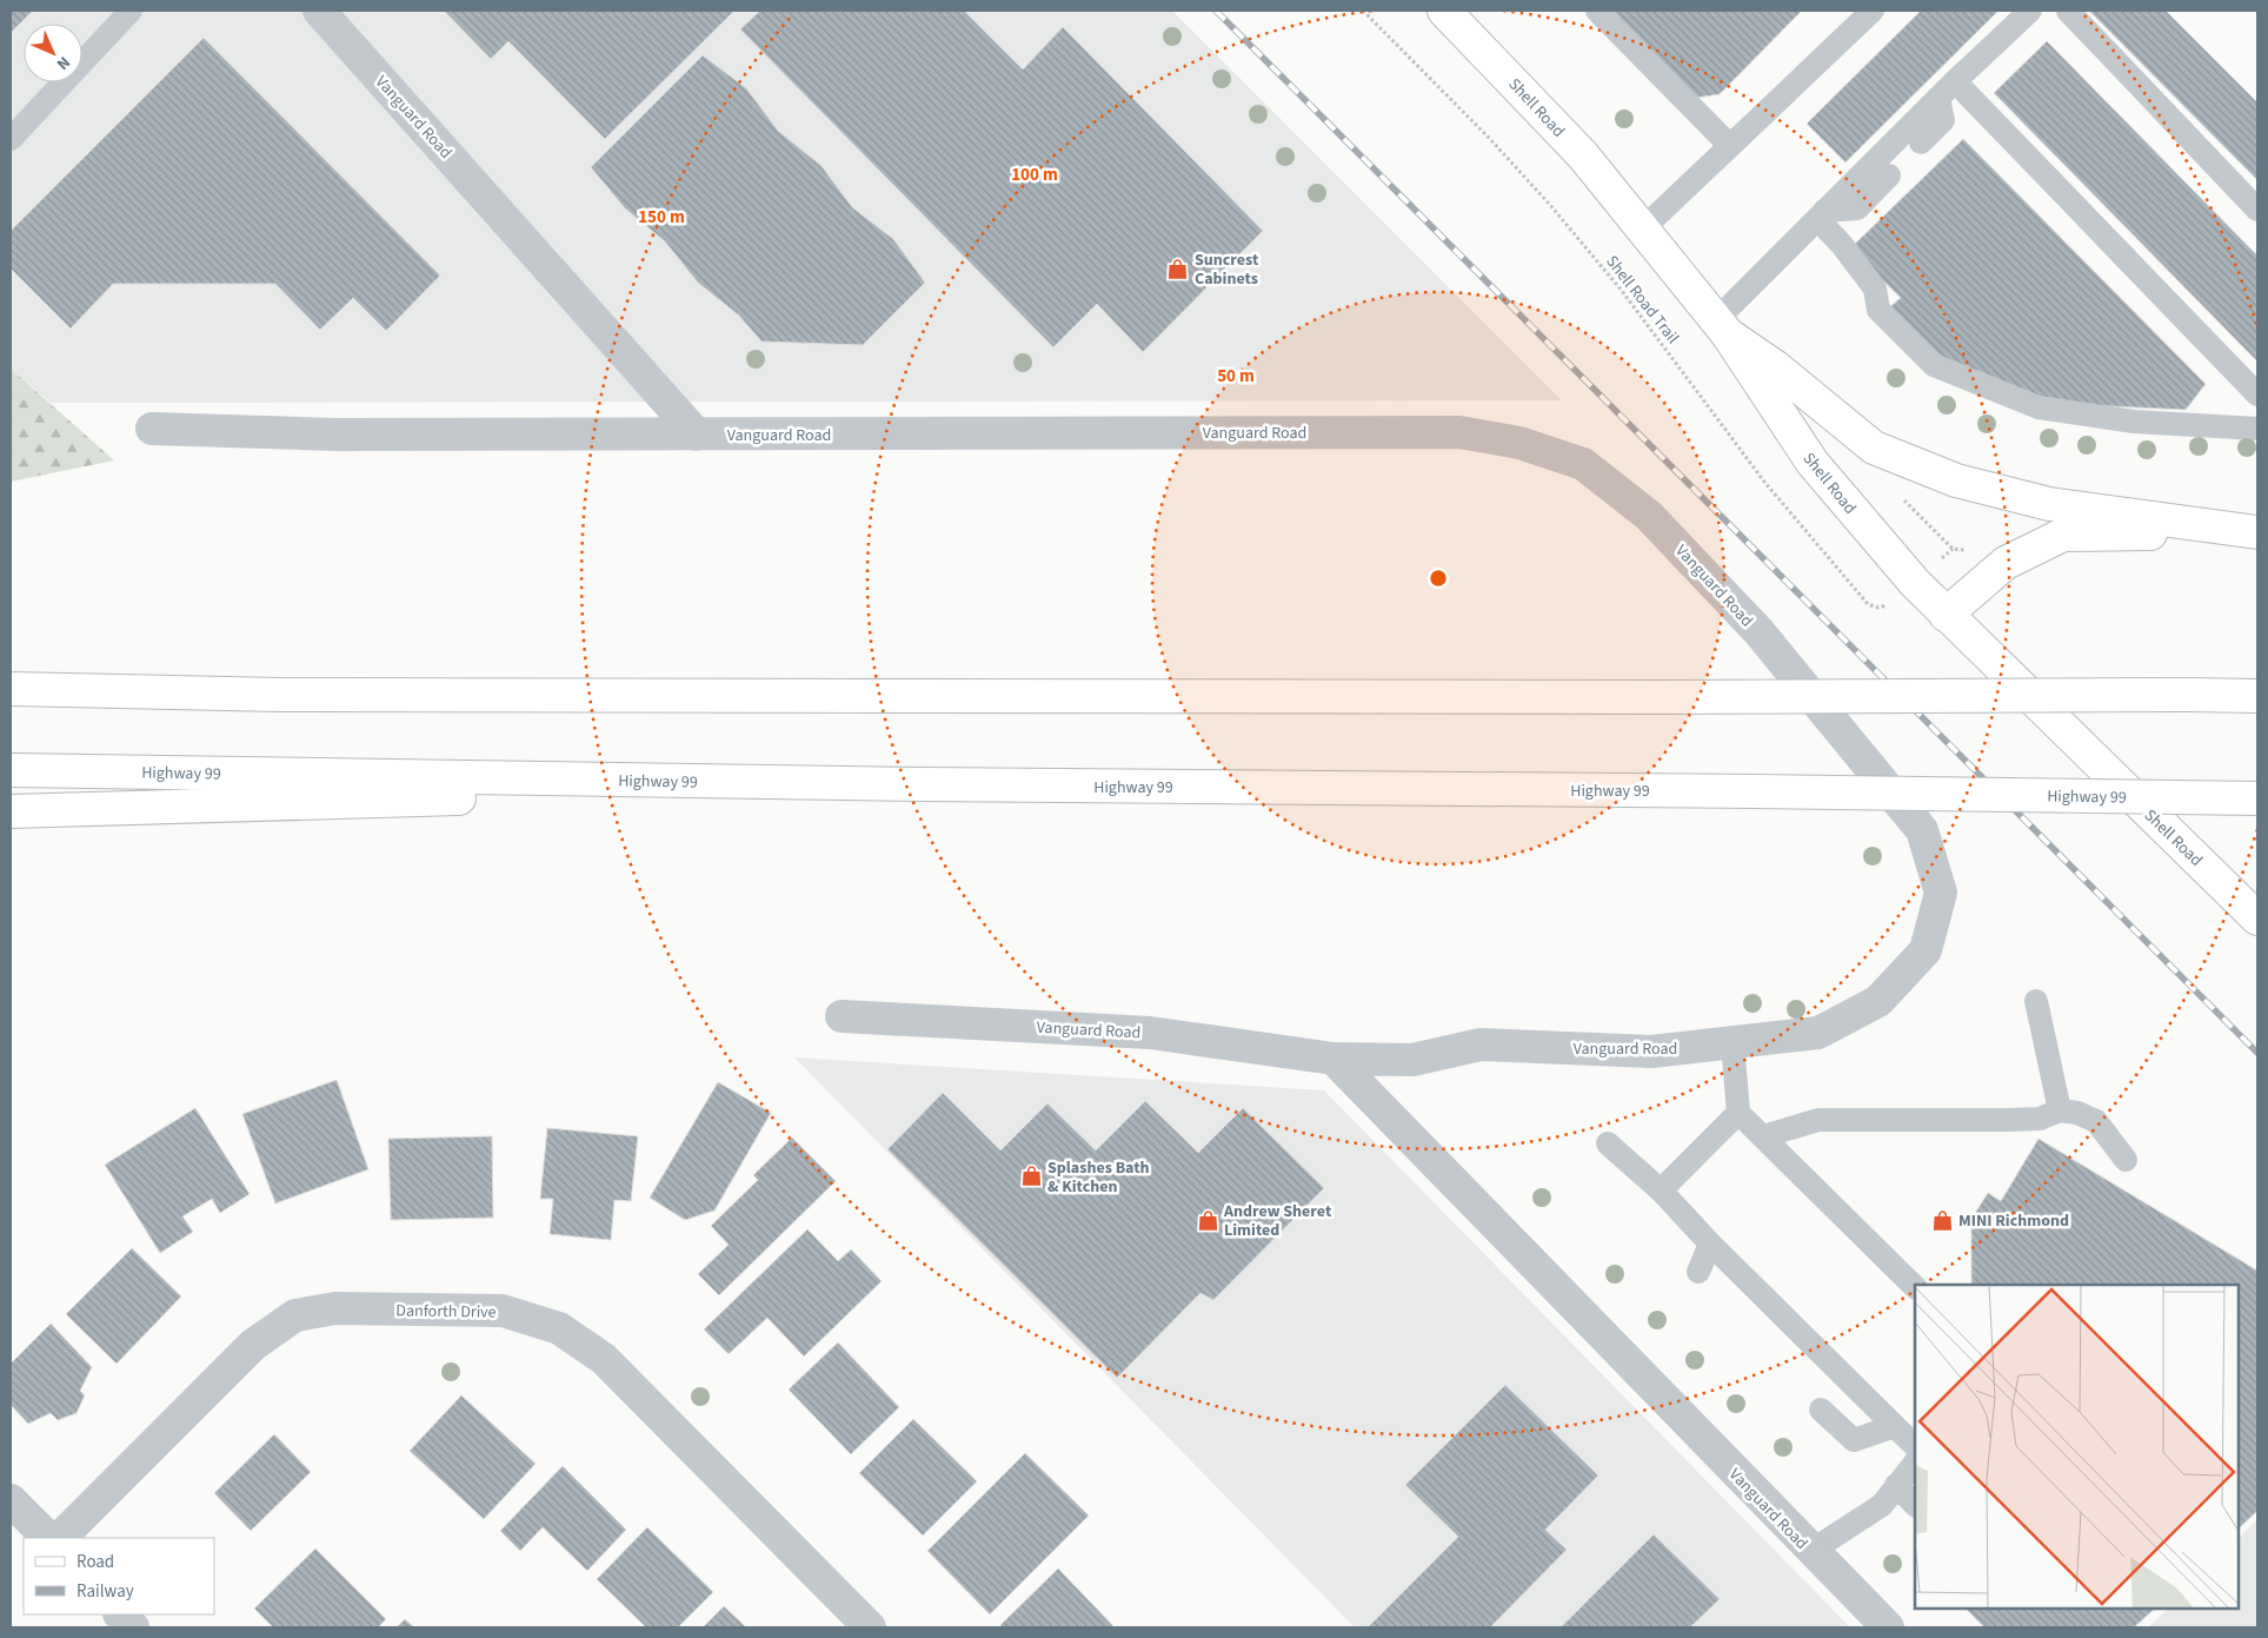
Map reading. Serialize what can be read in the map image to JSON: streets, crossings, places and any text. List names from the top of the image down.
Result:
{
  "streets": {
    "main road": ["Shell Road", "Highway 99"],
    "street": ["Vanguard Road", "Danforth Drive"],
    "path": ["Shell Road Trail"]
  },
  "places": {
    "shop": [
      "Suncrest Cabinets",
      "Splashes Bath & Kitchen",
      "Andrew Sheret Limited",
      "MINI Richmond"
    ]
  },
  "legend": ["Road", "Railway"],
  "north": "bottom right",
  "rings": ["100 m", "150 m", "50 m"]
}
